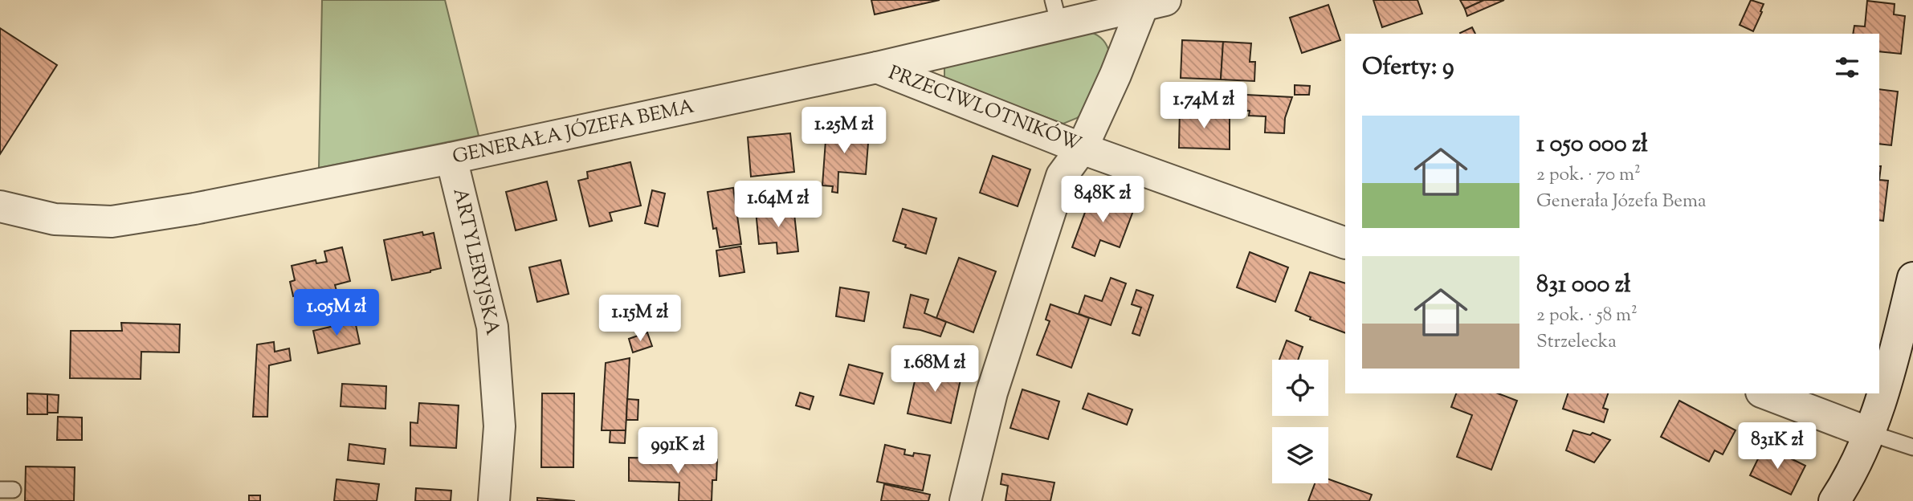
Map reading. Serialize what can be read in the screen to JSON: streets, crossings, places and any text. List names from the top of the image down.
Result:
{
  "streets": {
    "street": ["PRZECIWLOTNIKÓW", "GENERAŁA JÓZEFA BEMA", "ARTYLERYJSKA"]
  },
  "crossings": [
    ["PRZECIWLOTNIKÓW", "GENERAŁA JÓZEFA BEMA"],
    ["GENERAŁA JÓZEFA BEMA", "ARTYLERYJSKA"]
  ],
  "page": {
    "heading": "Oferty: 9",
    "price": [
      "1.74M zł",
      "1.25M zł",
      "848K zł",
      "1.64M zł",
      "1.05M zł",
      "1.15M zł",
      "1.68M zł",
      "831K zł",
      "991K zł"
    ],
    "list": [
      {
        "name": "1 050 000 zł",
        "note": "2 pok. · 70 m² · Generała Józefa Bema"
      },
      {
        "name": "831 000 zł",
        "note": "2 pok. · 58 m² · Strzelecka"
      }
    ]
  }
}
